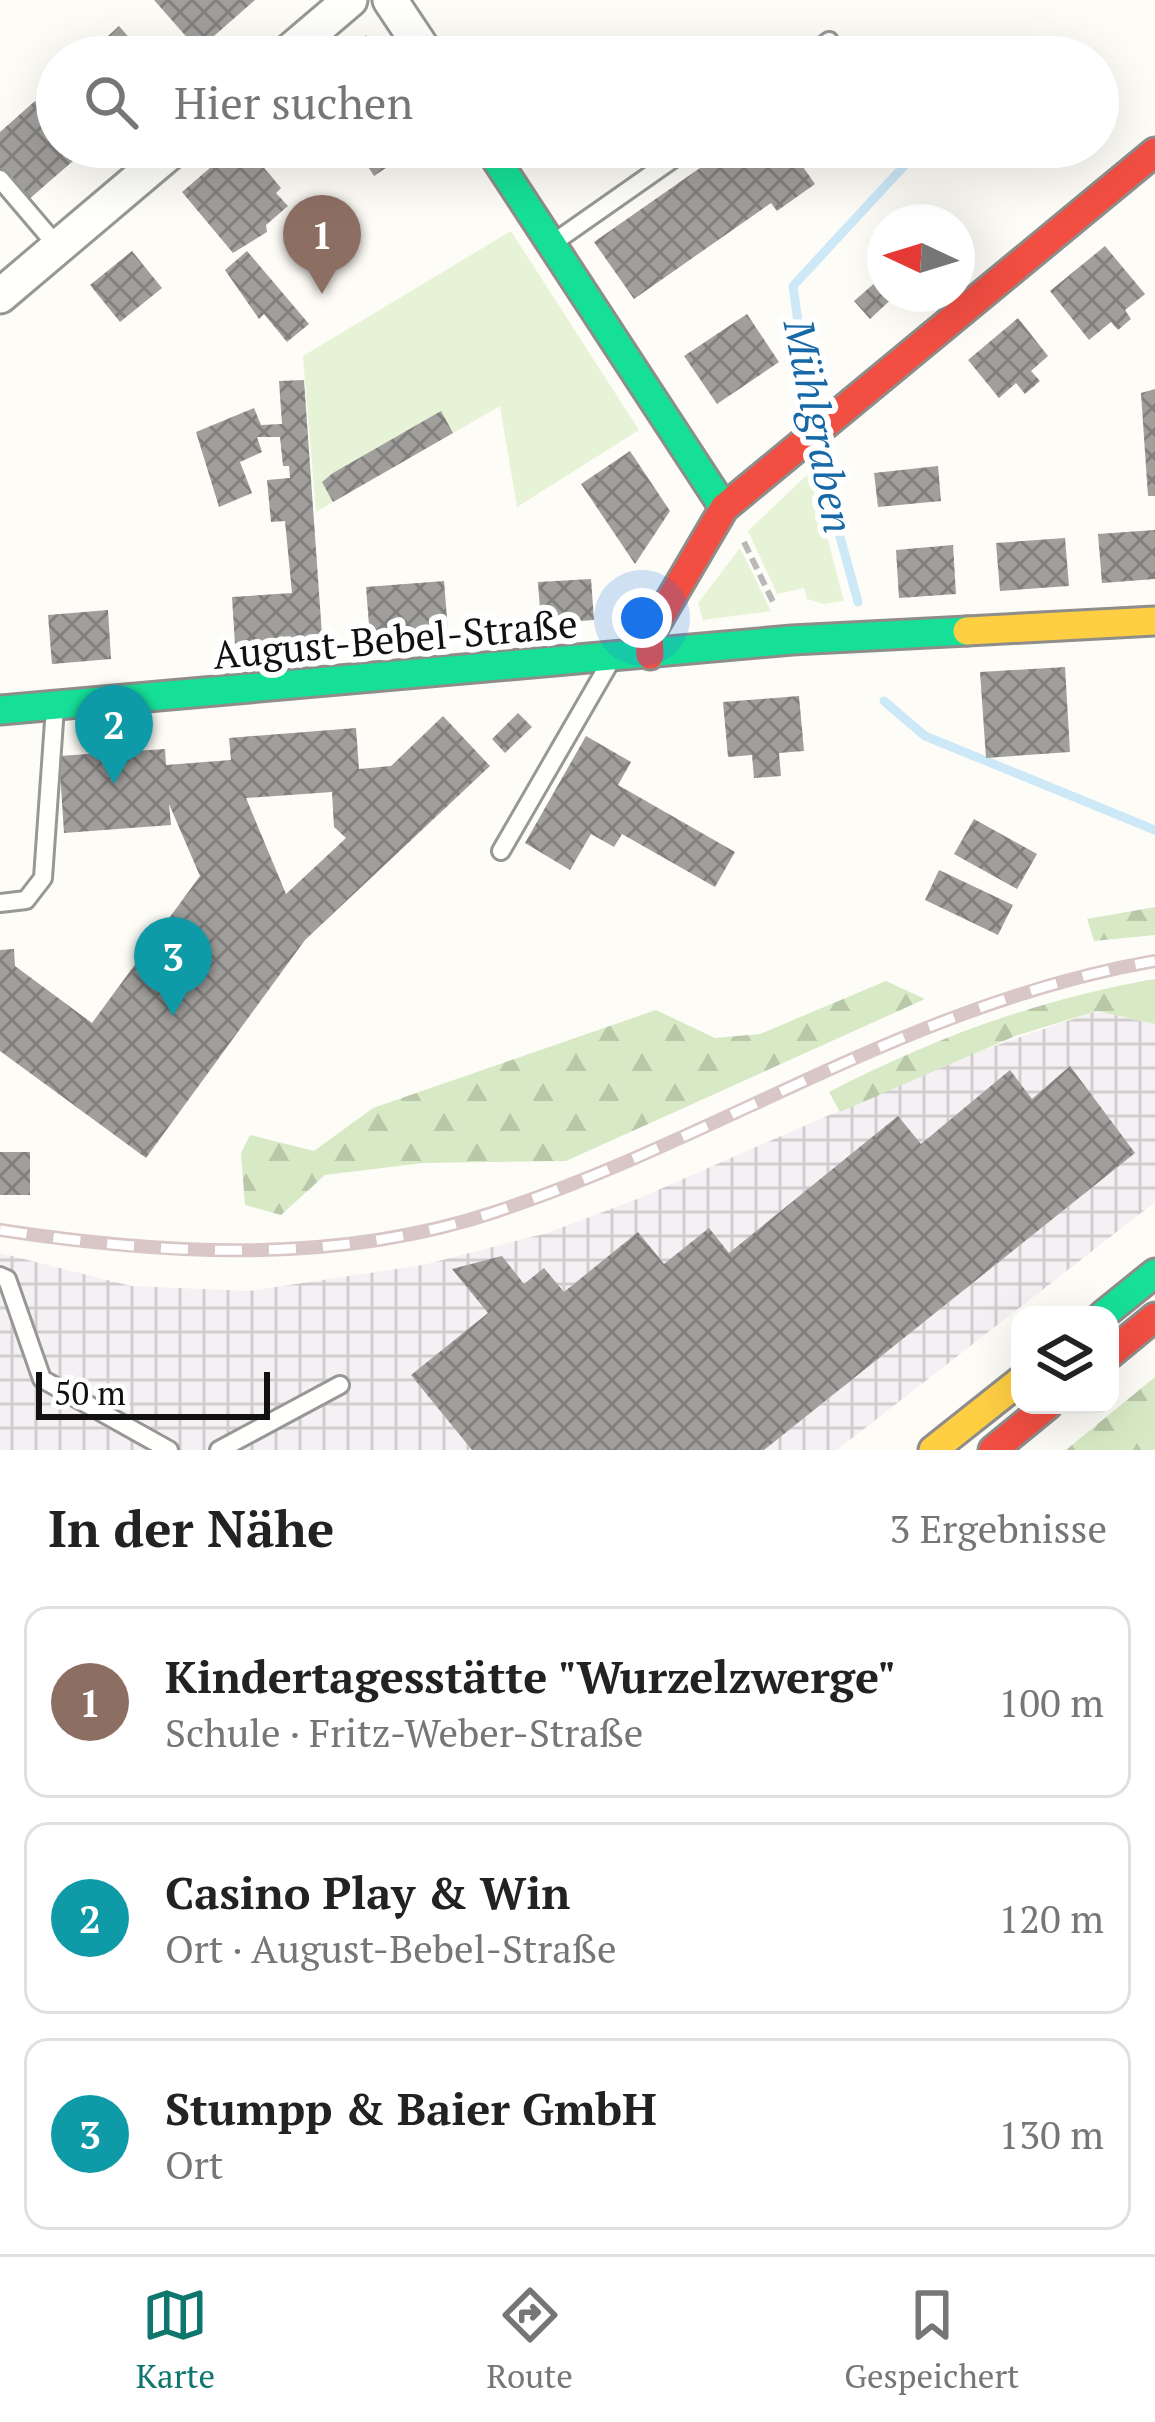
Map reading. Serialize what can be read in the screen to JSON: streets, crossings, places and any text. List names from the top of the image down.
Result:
{
  "streets": {
    "street": ["August-Bebel-Straße"]
  },
  "water": ["Mühlgraben"],
  "scale_bar": "50 m",
  "north": "left",
  "page": {
    "search": "Hier suchen",
    "pins": ["1", "2", "3"],
    "scale": "50 m",
    "heading": ["In der Nähe", "3 Ergebnisse"],
    "list": [
      {
        "mark": "1",
        "name": "Kindertagesstätte \"Wurzelzwerge\"",
        "note": "Schule · Fritz-Weber-Straße",
        "value": "100 m"
      },
      {
        "mark": "2",
        "name": "Casino Play & Win",
        "note": "Ort · August-Bebel-Straße",
        "value": "120 m"
      },
      {
        "mark": "3",
        "name": "Stumpp & Baier GmbH",
        "note": "Ort",
        "value": "130 m"
      }
    ],
    "nav": ["Karte", "Route", "Gespeichert"]
  }
}
